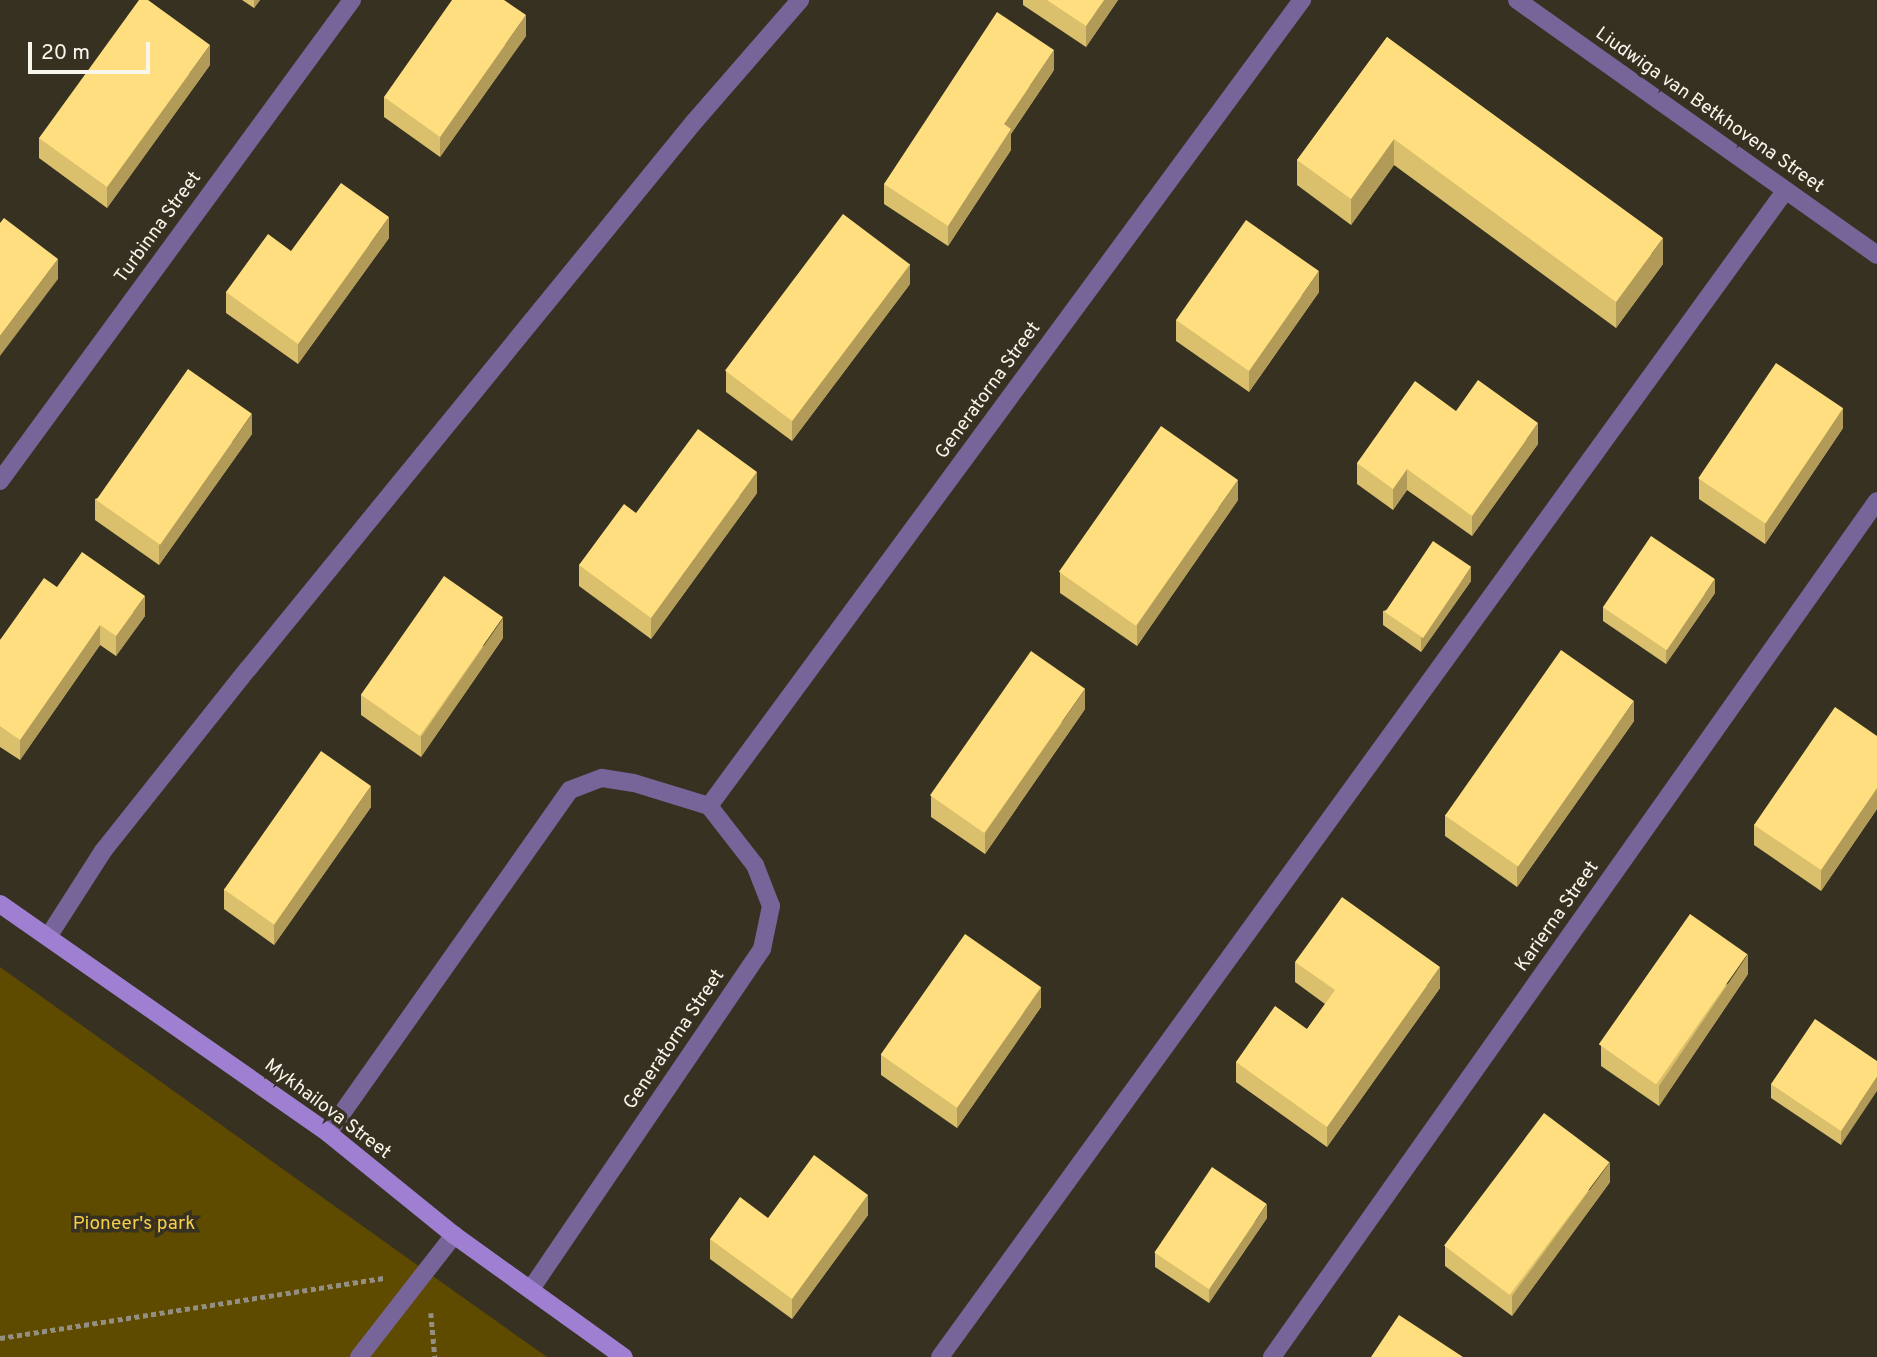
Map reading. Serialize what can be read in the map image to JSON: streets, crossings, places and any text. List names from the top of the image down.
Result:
{
  "streets": {
    "street": [
      "Liudwiga van Betkhovena Street",
      "Turbinna Street",
      "Generatorna Street",
      "Karierna Street",
      "Mykhailova Street"
    ]
  },
  "crossings": [
    ["Generatorna Street", "Mykhailova Street"]
  ],
  "parks": ["Pioneer's park"],
  "scale_bar": "20 m"
}
